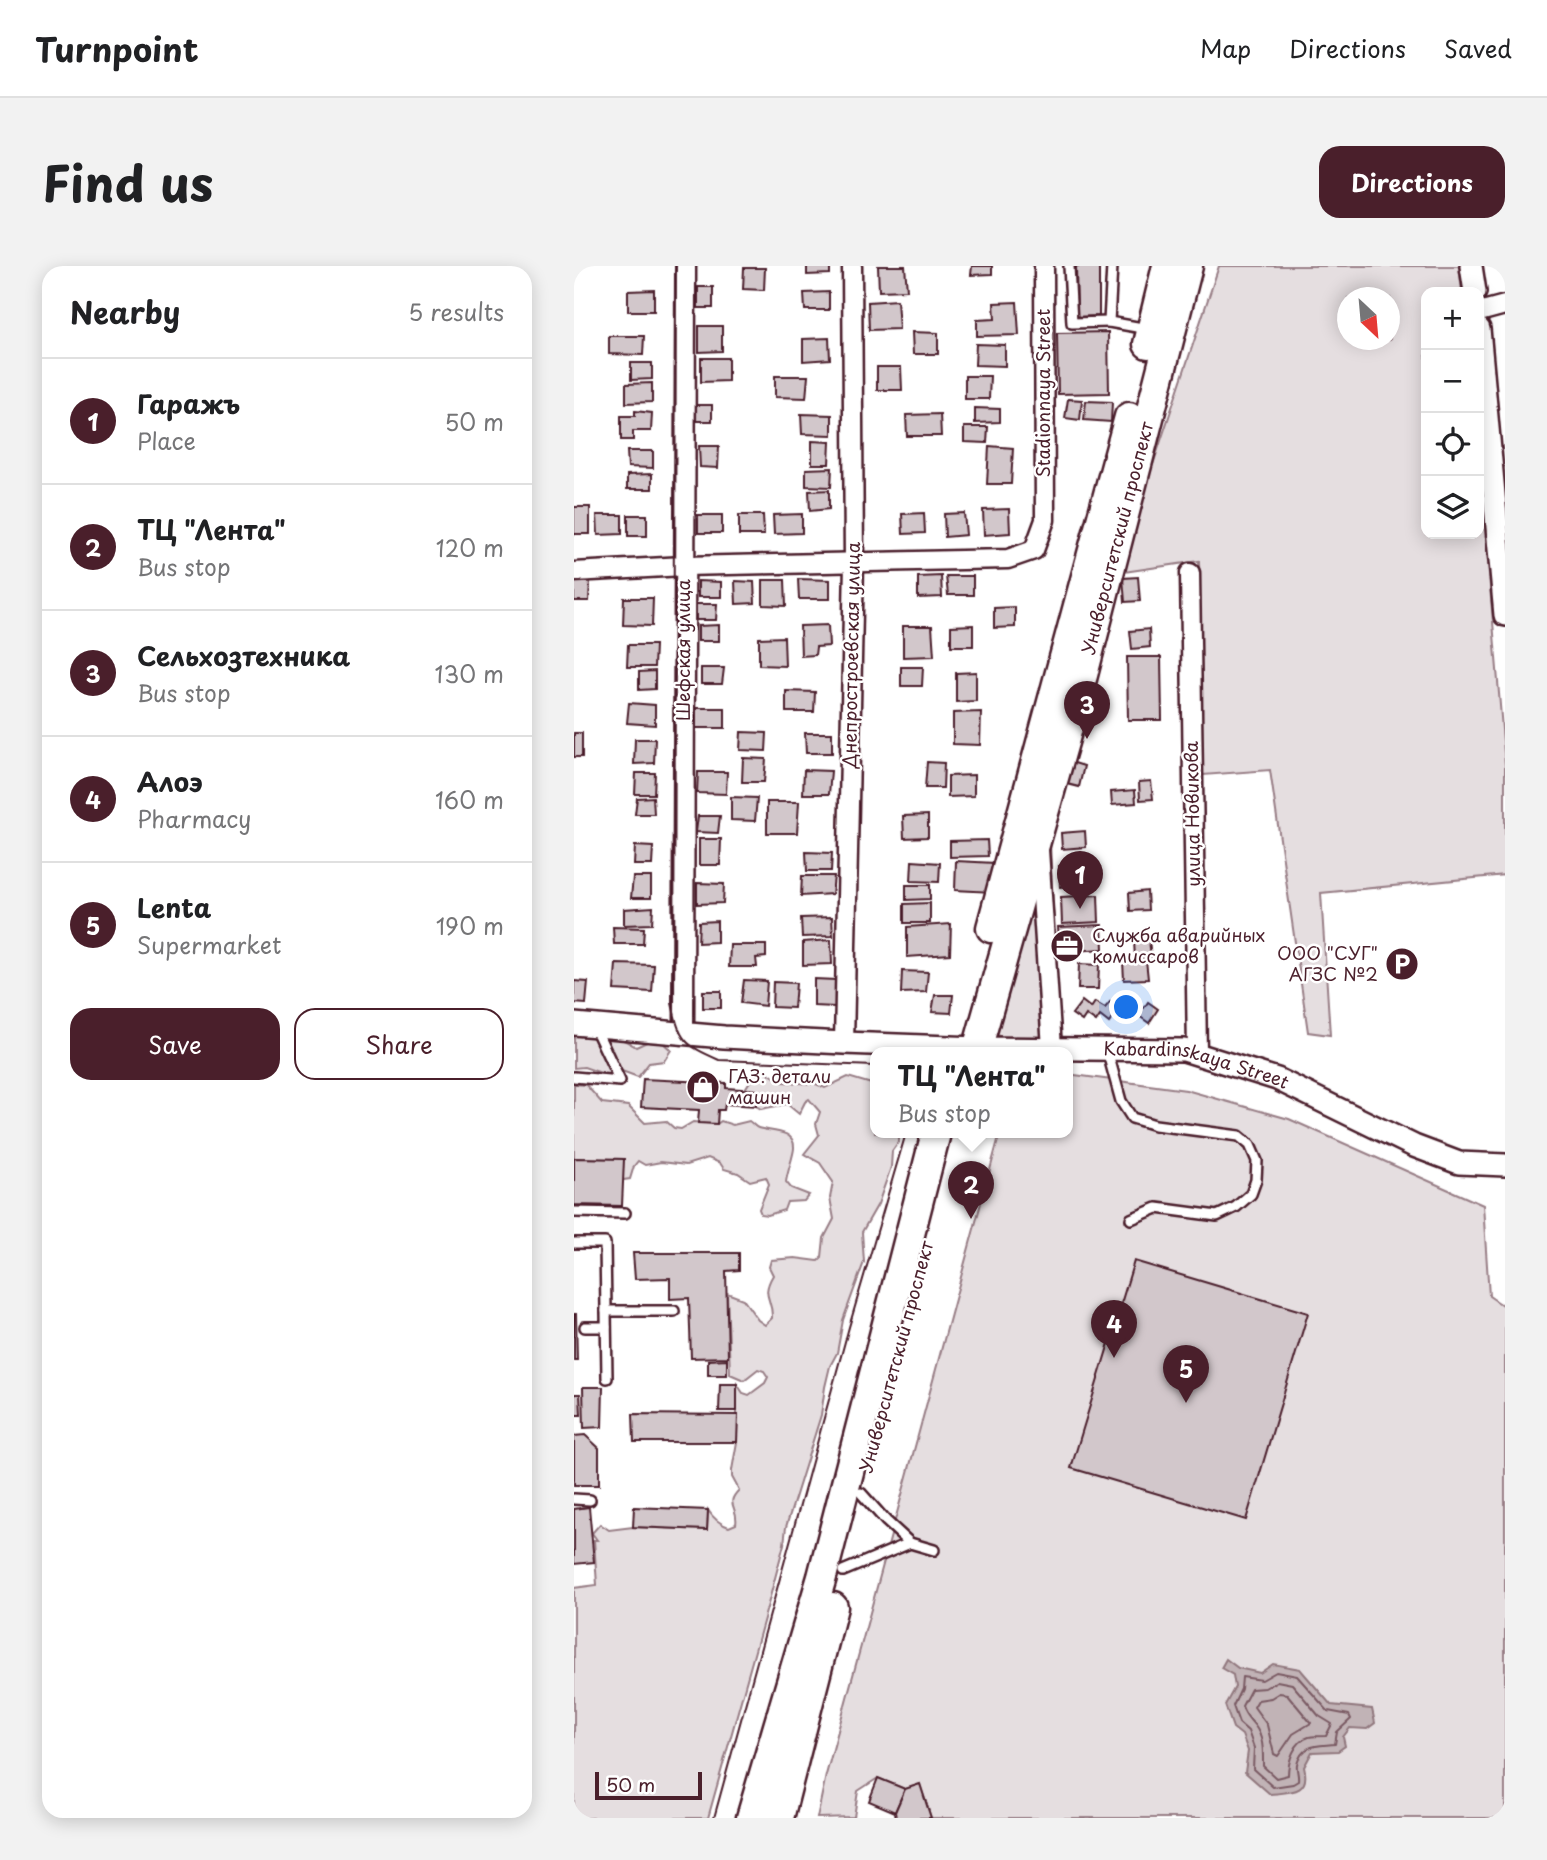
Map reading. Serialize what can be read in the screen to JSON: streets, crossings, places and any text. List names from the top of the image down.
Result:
{
  "streets": {
    "highway": ["Университетский проспект"],
    "street": [
      "Stadionnaya Street",
      "Шефская улица",
      "Днепростроевская улица",
      "улица Новикова",
      "Kabardinskaya Street"
    ]
  },
  "crossings": [
    ["Stadionnaya Street", "Днепростроевская улица"],
    ["Шефская улица", "Kabardinskaya Street"],
    ["Днепростроевская улица", "Kabardinskaya Street"],
    ["улица Новикова", "Kabardinskaya Street"]
  ],
  "places": {
    "office": ["Служба аварийных комиссаров"],
    "parking": ["ООО \"СУГ\" АГЗС №2"],
    "shop": ["ГАЗ: детали машин"]
  },
  "scale_bar": "50 m",
  "north": "bottom right",
  "page": {
    "header": "Turnpoint",
    "nav": ["Map", "Directions", "Saved"],
    "title": "Find us",
    "buttons": [
      "Directions",
      ["Save", "Share"]
    ],
    "heading": ["Nearby", "5 results"],
    "map_buttons": ["+", "−"],
    "list": [
      {
        "mark": "1",
        "name": "Гаражъ",
        "note": "Place",
        "value": "50 m"
      },
      {
        "mark": "2",
        "name": "ТЦ \"Лента\"",
        "note": "Bus stop",
        "value": "120 m"
      },
      {
        "mark": "3",
        "name": "Сельхозтехника",
        "note": "Bus stop",
        "value": "130 m"
      },
      {
        "mark": "4",
        "name": "Алоэ",
        "note": "Pharmacy",
        "value": "160 m"
      },
      {
        "mark": "5",
        "name": "Lenta",
        "note": "Supermarket",
        "value": "190 m"
      }
    ],
    "pins": [
      "3",
      "1",
      "2",
      "4",
      "5"
    ],
    "popup": ["ТЦ \"Лента\"", "Bus stop"],
    "scale": "50 m"
  }
}
